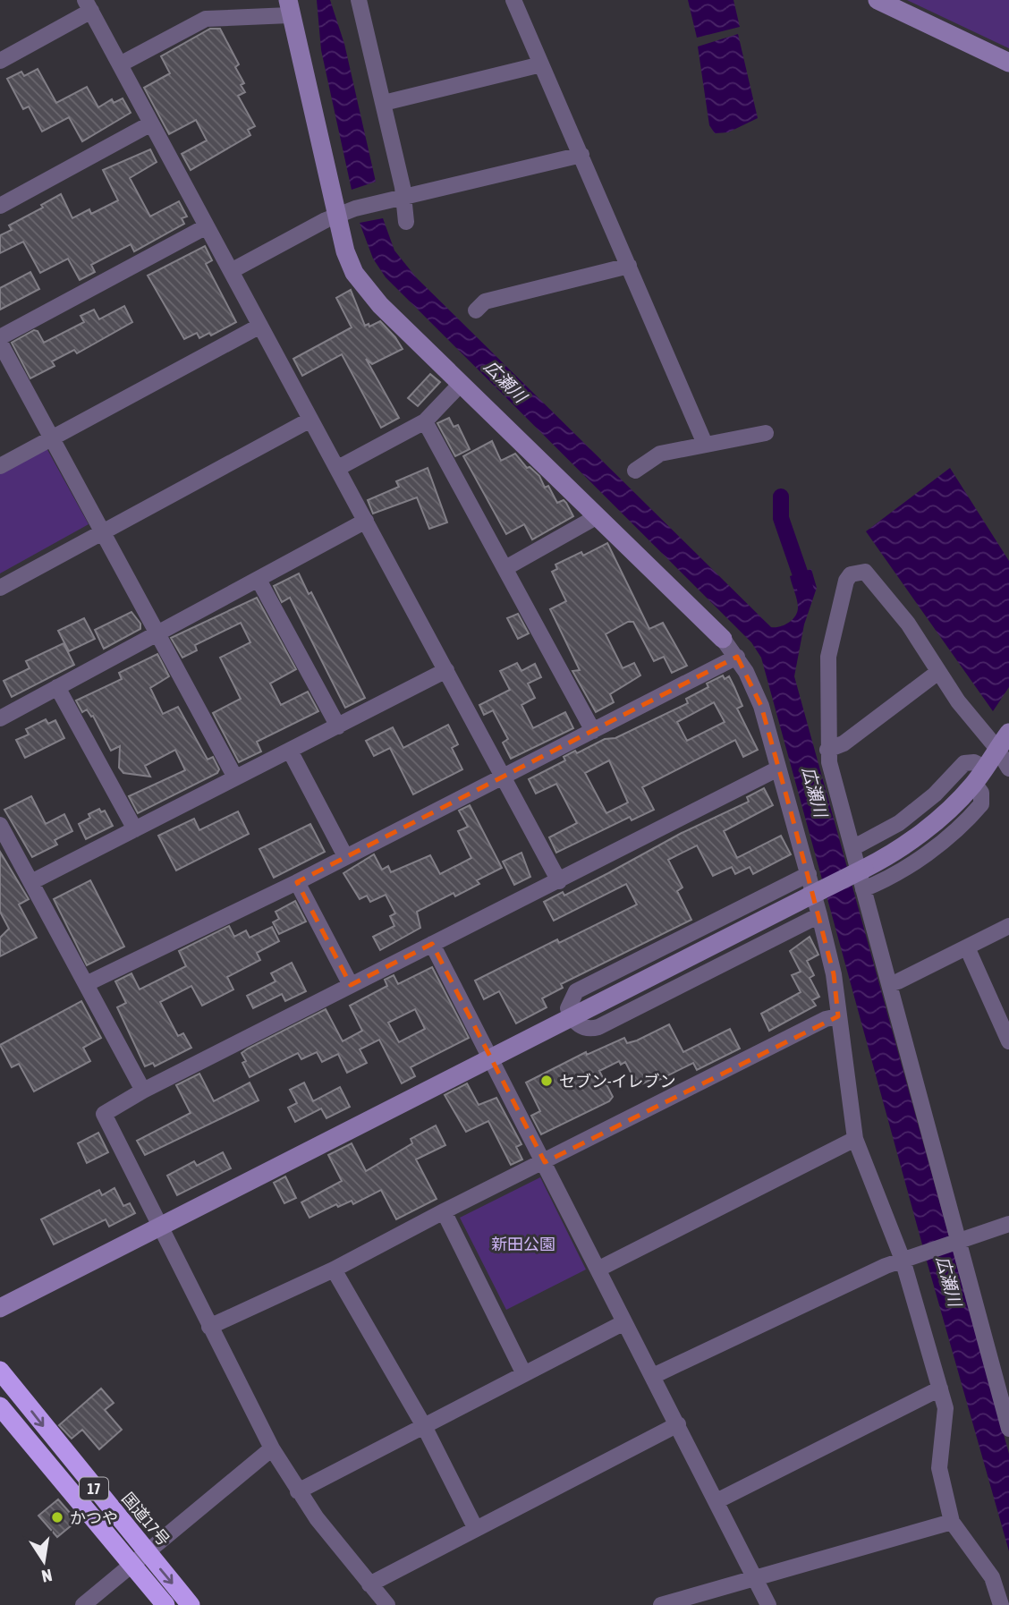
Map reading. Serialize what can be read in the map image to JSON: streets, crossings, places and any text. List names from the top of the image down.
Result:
{
  "streets": {
    "highway": ["17", "国道17号"]
  },
  "water": ["広瀬川"],
  "parks": ["新田公園"],
  "places": ["セブン-イレブン", "かつや"],
  "north": "bottom"
}
